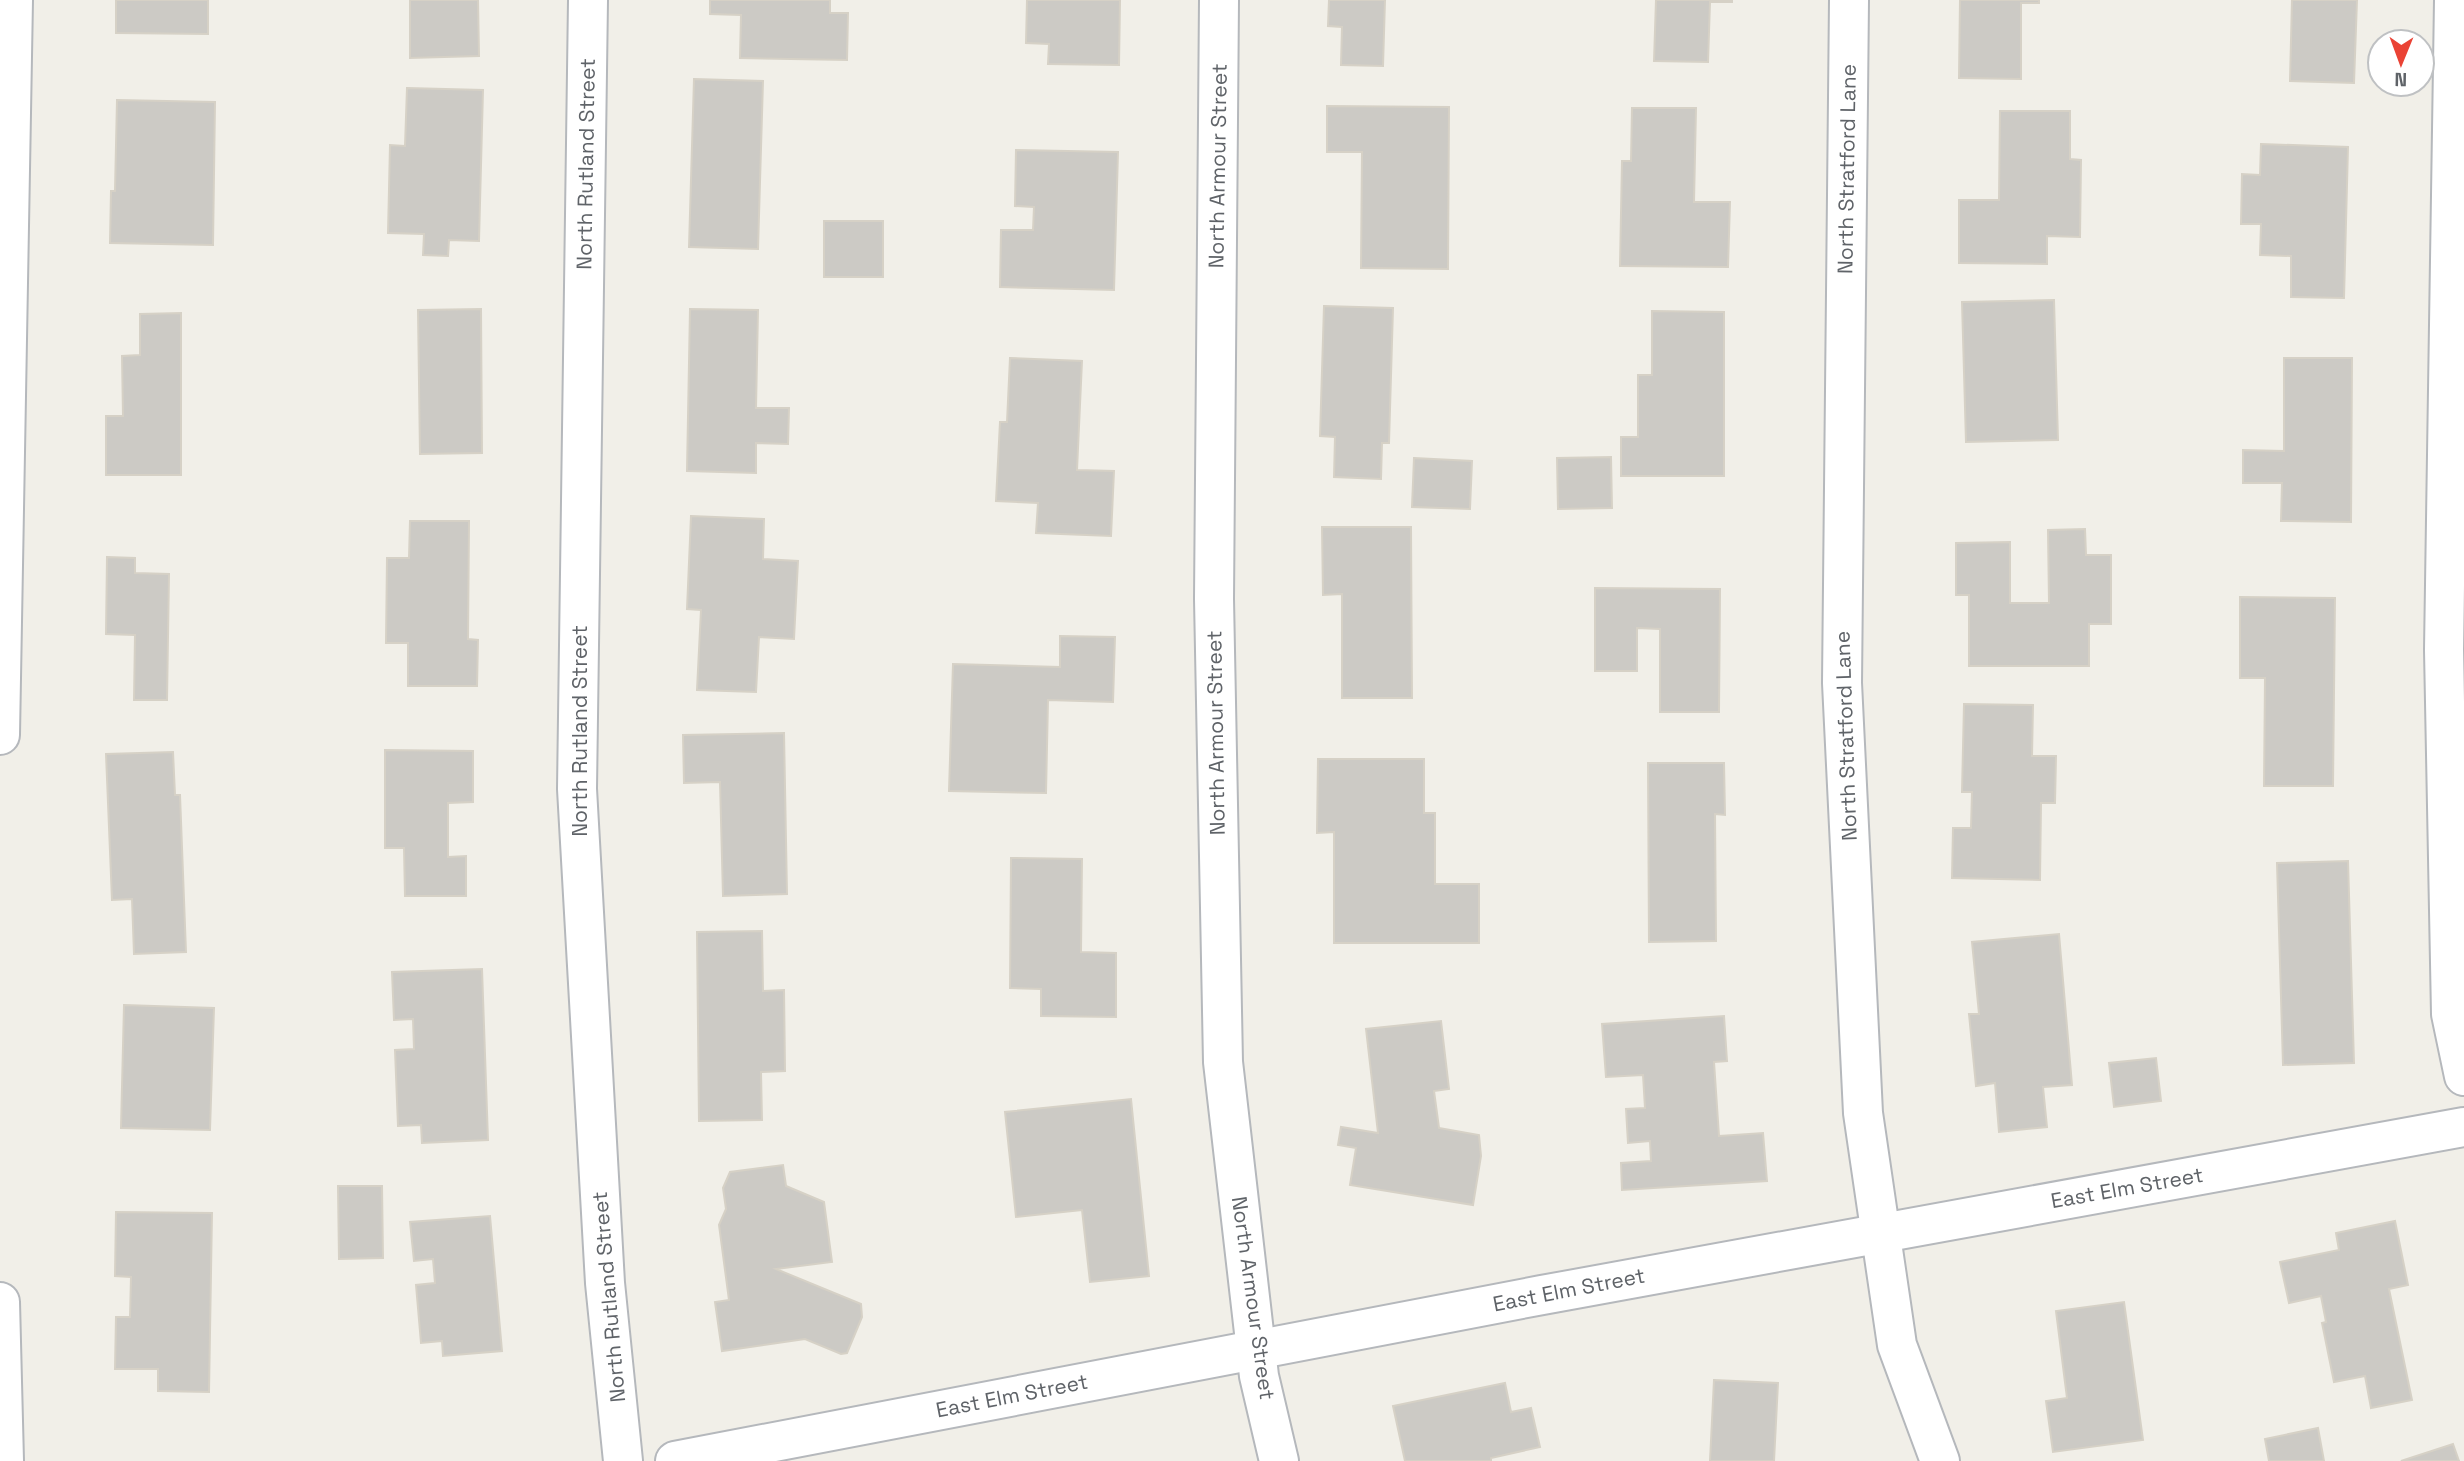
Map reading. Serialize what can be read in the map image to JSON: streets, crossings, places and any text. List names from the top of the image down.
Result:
{
  "streets": {
    "street": [
      "North Rutland Street",
      "North Armour Street",
      "North Stratford Lane",
      "East Elm Street"
    ]
  },
  "crossings": [
    ["North Armour Street", "East Elm Street"],
    ["North Stratford Lane", "East Elm Street"]
  ],
  "north": "bottom"
}
